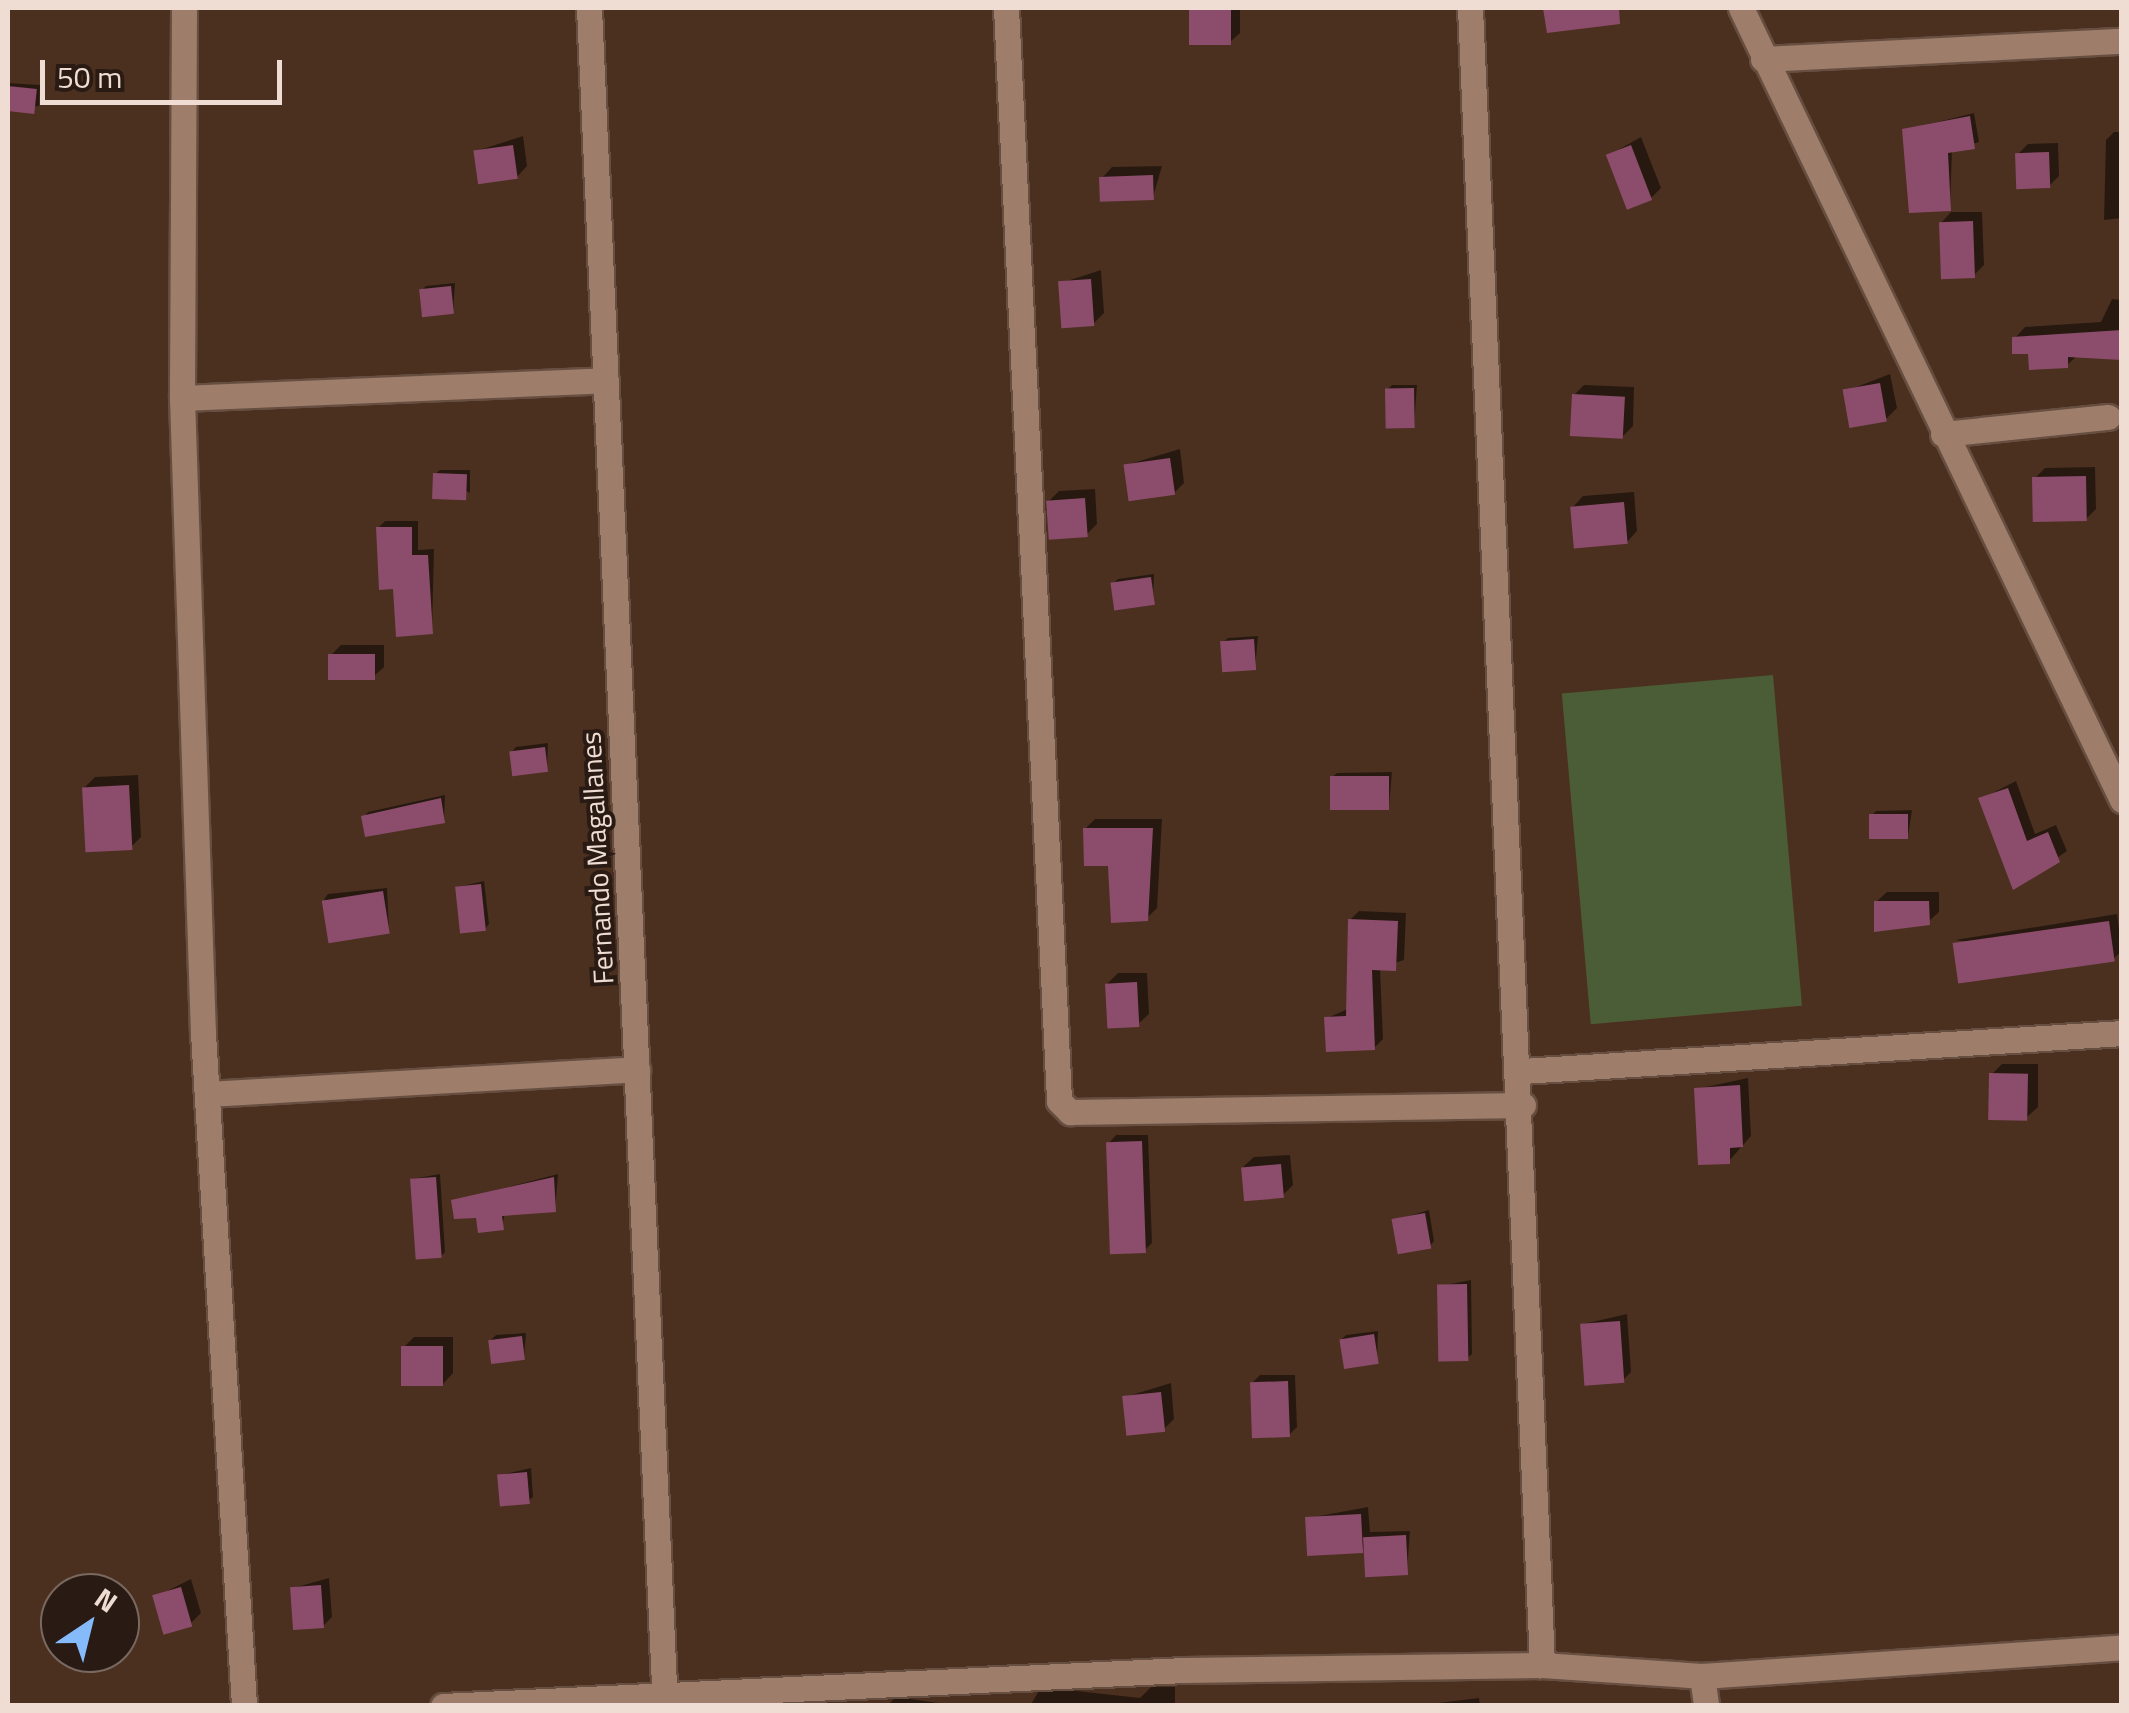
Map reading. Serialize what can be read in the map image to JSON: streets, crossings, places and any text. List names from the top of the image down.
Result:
{
  "streets": {
    "street": ["Fernando Magallanes"]
  },
  "scale_bar": "50 m",
  "north": "top right"
}
